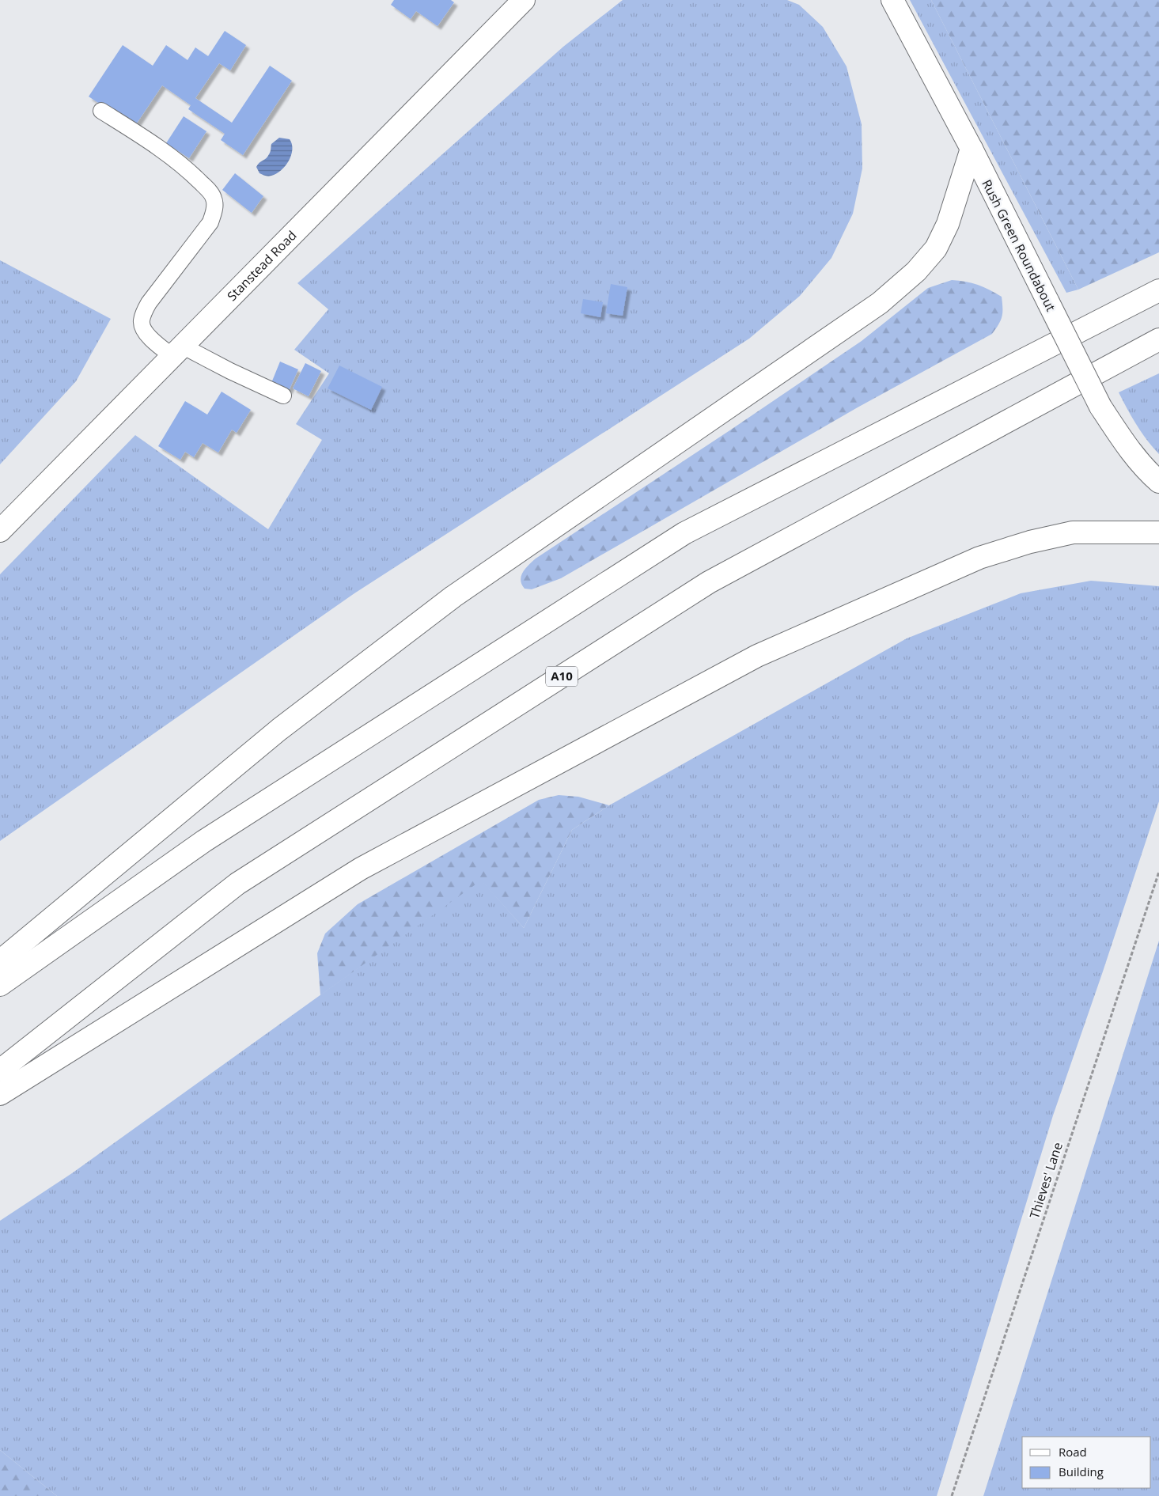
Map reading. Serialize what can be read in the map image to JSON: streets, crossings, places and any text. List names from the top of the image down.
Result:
{
  "streets": {
    "main road": ["Rush Green Roundabout", "Stanstead Road", "A10"],
    "path": ["Thieves' Lane"]
  },
  "legend": ["Road", "Building"]
}
